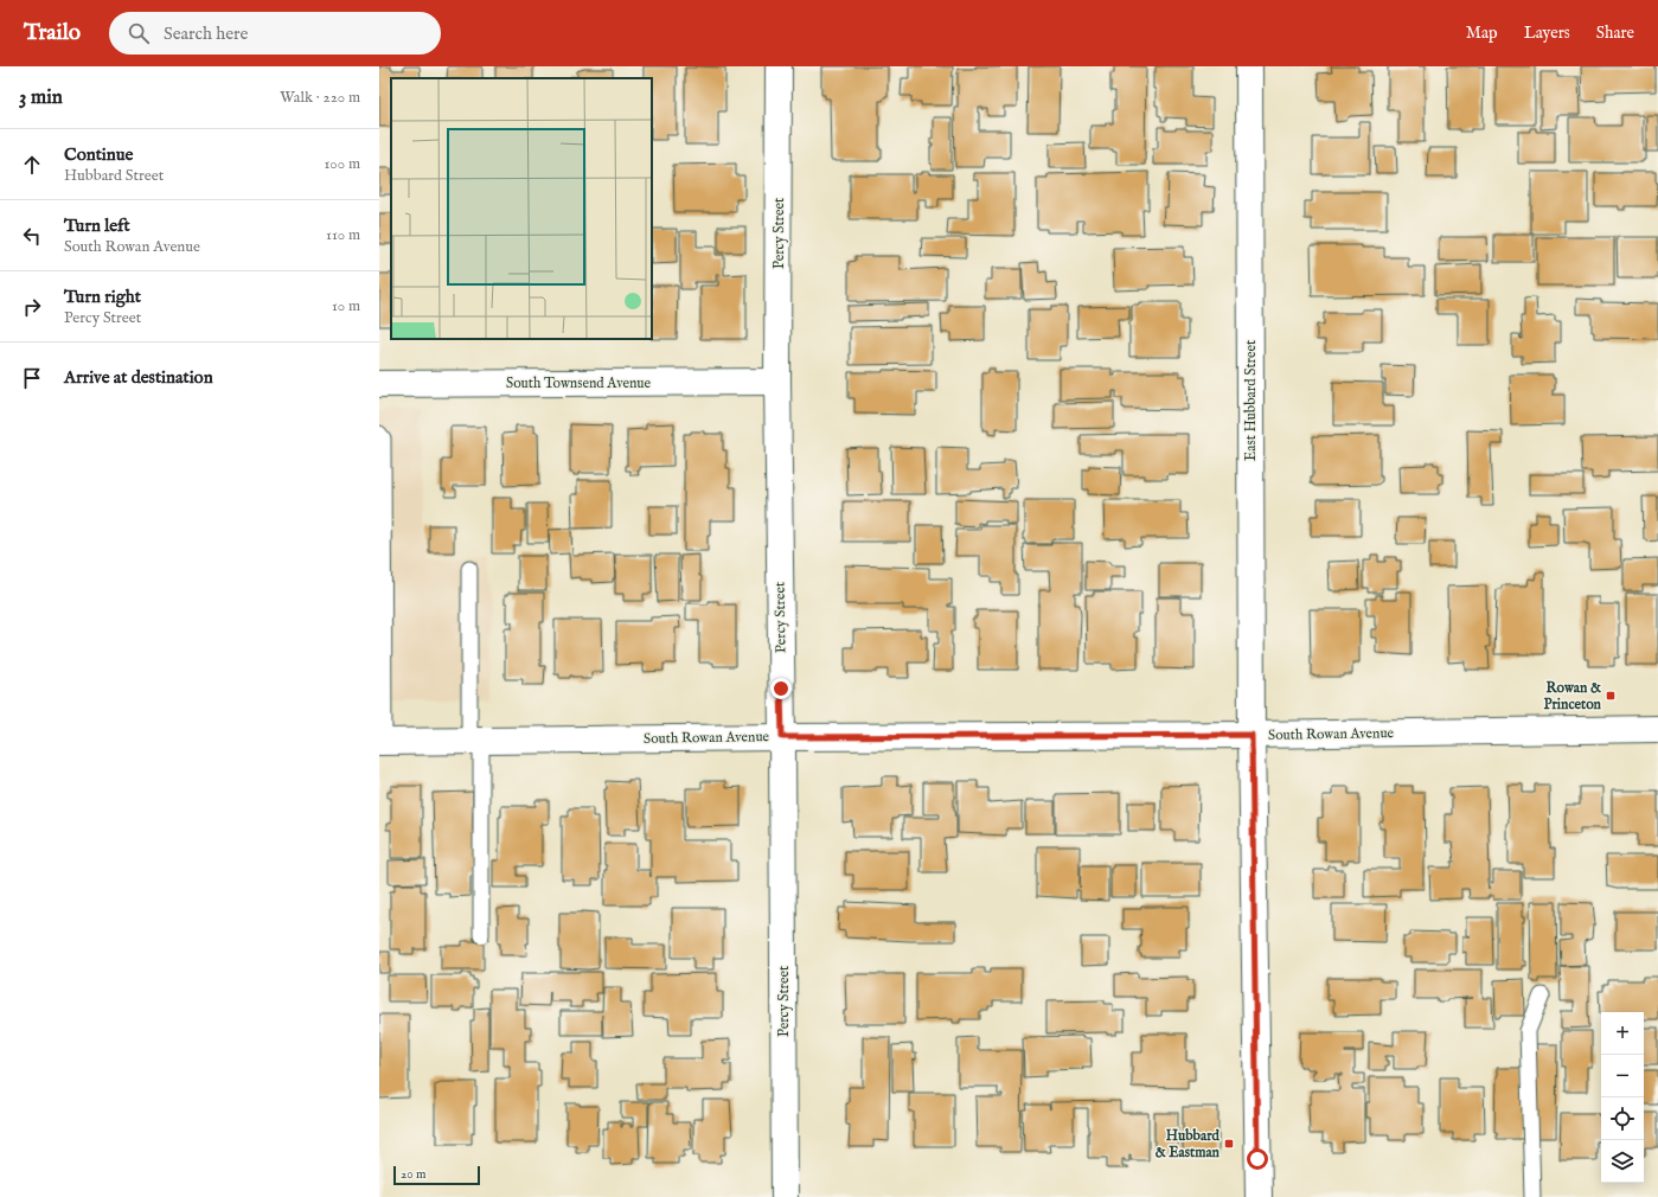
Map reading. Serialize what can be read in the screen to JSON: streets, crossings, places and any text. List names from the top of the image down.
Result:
{
  "streets": {
    "street": [
      "Percy Street",
      "South Townsend Avenue",
      "East Hubbard Street",
      "South Rowan Avenue"
    ]
  },
  "crossings": [
    ["Percy Street", "South Townsend Avenue"],
    ["Percy Street", "South Rowan Avenue"],
    ["East Hubbard Street", "South Rowan Avenue"]
  ],
  "places": {
    "transit": ["Rowan & Princeton", "Hubbard & Eastman"]
  },
  "scale_bar": "20 m",
  "page": {
    "header": "Trailo",
    "search": "Search here",
    "nav": ["Map", "Layers", "Share"],
    "heading": ["3 min", "Walk · 220 m"],
    "list": [
      ["Continue", "Hubbard Street", "100 m"],
      ["Turn left", "South Rowan Avenue", "110 m"],
      ["Turn right", "Percy Street", "10 m"],
      "Arrive at destination"
    ],
    "map_buttons": ["+", "−"],
    "scale": "20 m"
  }
}
